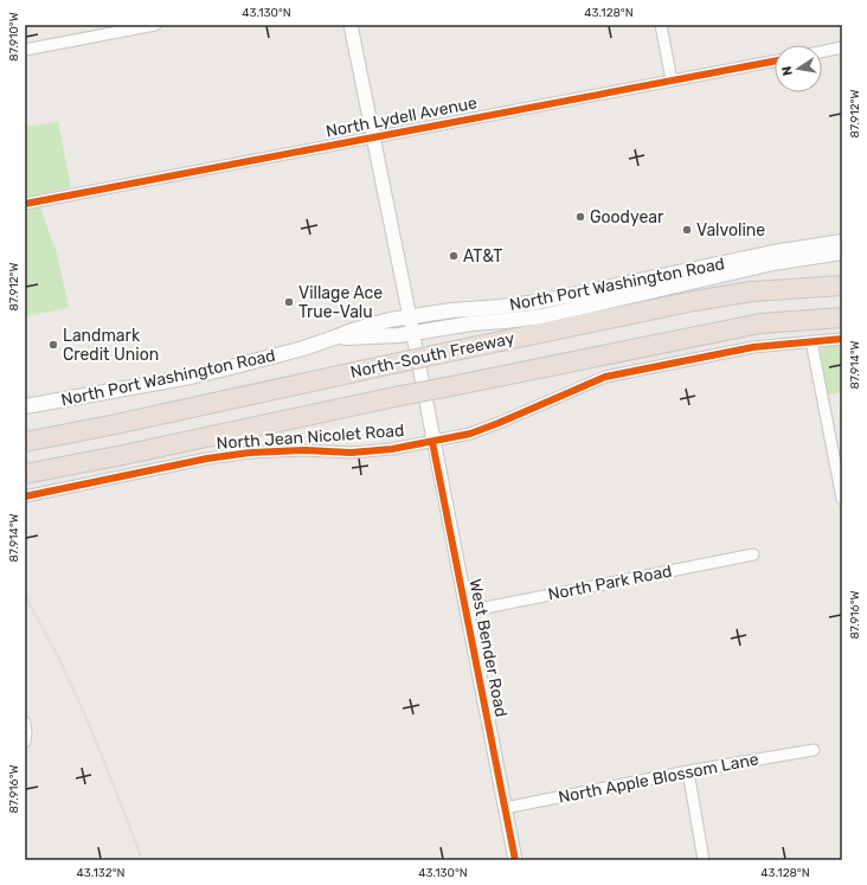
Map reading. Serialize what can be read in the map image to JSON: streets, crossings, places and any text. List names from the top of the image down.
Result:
{
  "streets": {
    "highway": ["North-South Freeway"],
    "main road": ["North Port Washington Road"],
    "street": [
      "North Lydell Avenue",
      "North Jean Nicolet Road",
      "North Park Road",
      "West Bender Road",
      "North Apple Blossom Lane"
    ]
  },
  "crossings": [
    ["North Lydell Avenue", "West Bender Road"],
    ["North Port Washington Road", "West Bender Road"],
    ["North Jean Nicolet Road", "West Bender Road"],
    ["North Park Road", "West Bender Road"],
    ["West Bender Road", "North Apple Blossom Lane"]
  ],
  "places": [
    "Goodyear",
    "Valvoline",
    "AT&T",
    "Village Ace True-Valu",
    "Landmark Credit Union"
  ],
  "north": "left",
  "coordinates": [
    "43.130°N",
    "43.128°N",
    "87.910°W",
    "87.912°W",
    "87.914°W",
    "87.916°W",
    "43.132°N"
  ]
}
